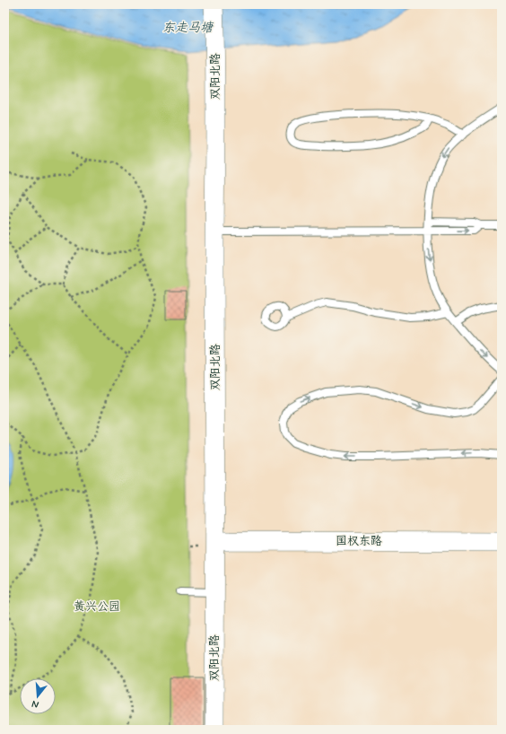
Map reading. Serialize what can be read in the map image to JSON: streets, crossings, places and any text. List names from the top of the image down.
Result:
{
  "streets": {
    "street": ["双阳北路", "国权东路"]
  },
  "crossings": [
    ["双阳北路", "国权东路"]
  ],
  "water": ["东走马塘"],
  "parks": ["黄兴公园"],
  "north": "bottom"
}
